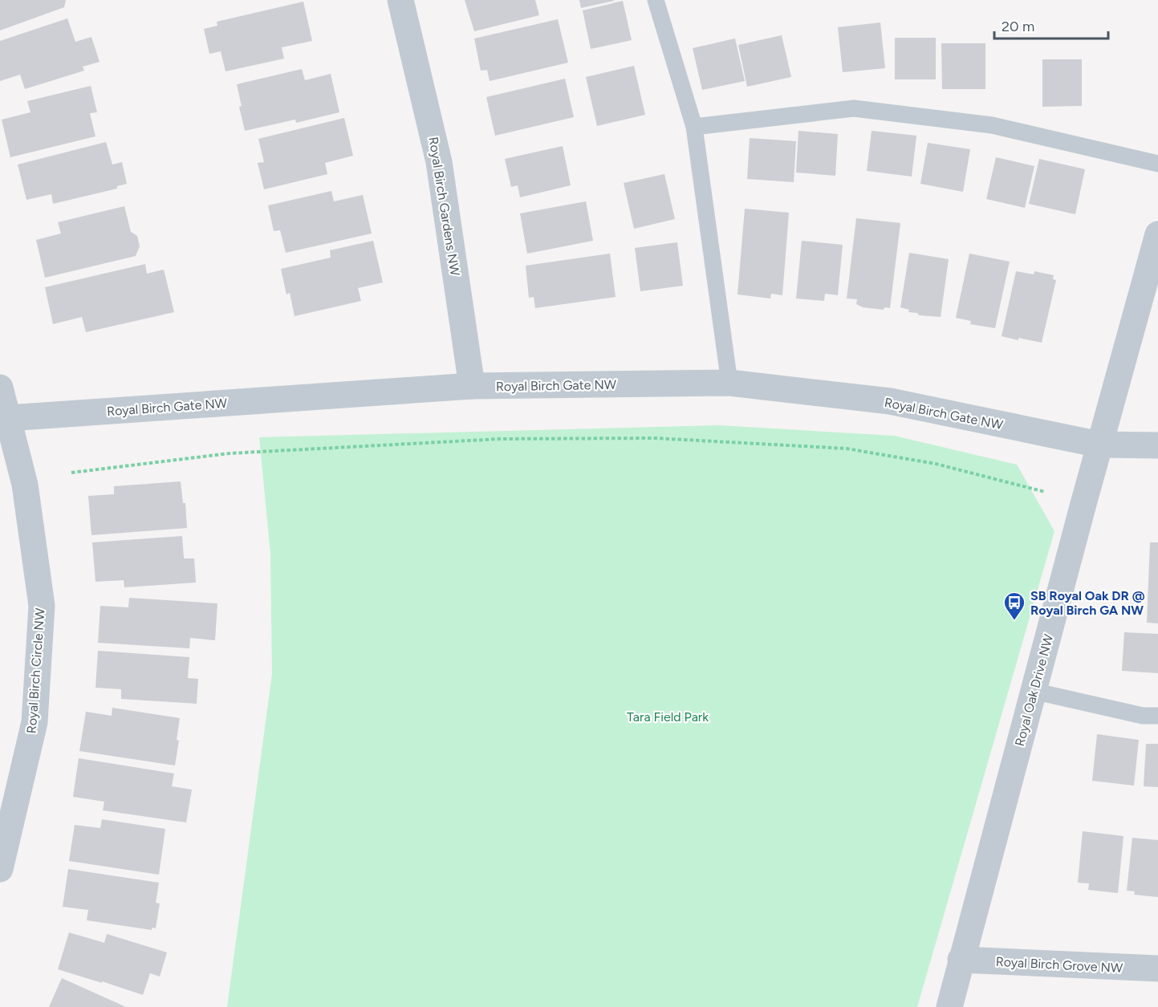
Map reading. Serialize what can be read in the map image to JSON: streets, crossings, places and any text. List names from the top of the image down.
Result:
{
  "streets": {
    "street": [
      "Royal Birch Gardens NW",
      "Royal Birch Gate NW",
      "Royal Birch Circle NW",
      "Royal Oak Drive NW",
      "Royal Birch Grove NW"
    ]
  },
  "crossings": [
    ["Royal Birch Gardens NW", "Royal Birch Gate NW"],
    ["Royal Birch Gate NW", "Royal Birch Circle NW"],
    ["Royal Birch Gate NW", "Royal Oak Drive NW"],
    ["Royal Oak Drive NW", "Royal Birch Grove NW"]
  ],
  "parks": ["Tara Field Park"],
  "places": {
    "bus stop": ["SB Royal Oak DR @ Royal Birch GA NW"]
  },
  "scale_bar": "20 m"
}
